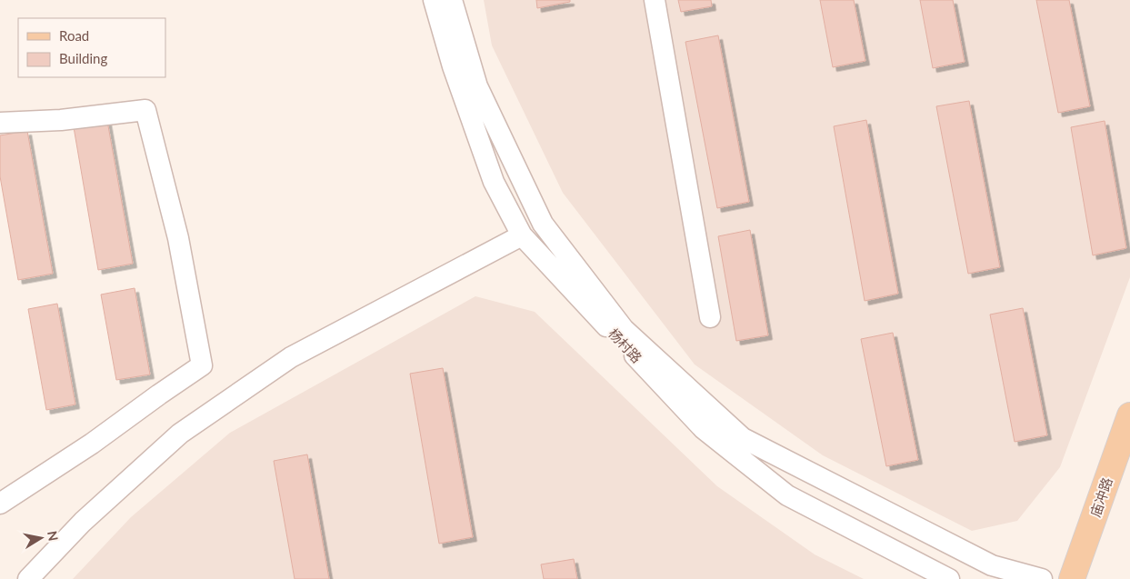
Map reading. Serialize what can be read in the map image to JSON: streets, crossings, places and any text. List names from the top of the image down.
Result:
{
  "streets": {
    "main road": ["庙冲路"],
    "street": ["杨村路"]
  },
  "legend": ["Road", "Building"],
  "north": "right"
}
